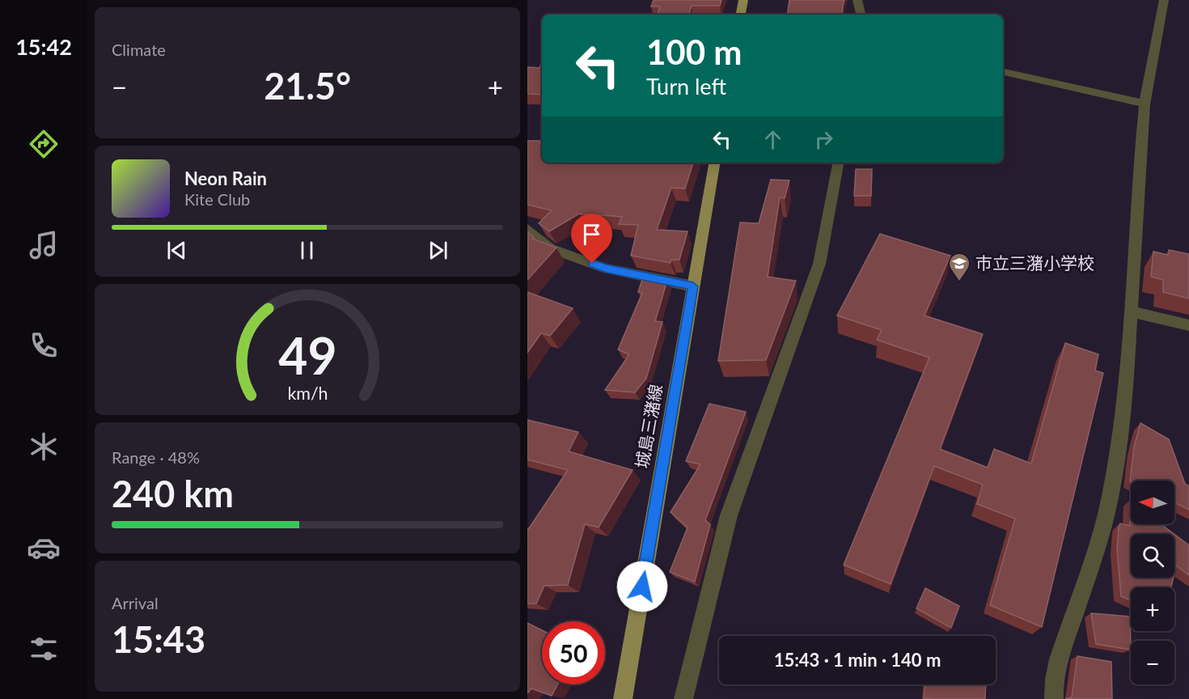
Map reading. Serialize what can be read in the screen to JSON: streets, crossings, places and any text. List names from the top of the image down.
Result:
{
  "streets": {
    "main road": ["城島三潴線"]
  },
  "places": {
    "school or university": ["市立三潴小学校"]
  },
  "north": "left",
  "page": {
    "tabs": "15:42",
    "tile": [
      "Climate",
      ["Range · 48%", "240 km"],
      ["Arrival", "15:43"]
    ],
    "turn": ["100 m", "Turn left"],
    "heat": ["−", "21.5°", "+"],
    "song": ["Neon Rain", "Kite Club"],
    "map_buttons": ["+", "−"],
    "limit": "50",
    "trip": "15:43 · 1 min · 140 m",
    "gauge": ["49", "km/h"]
  }
}
